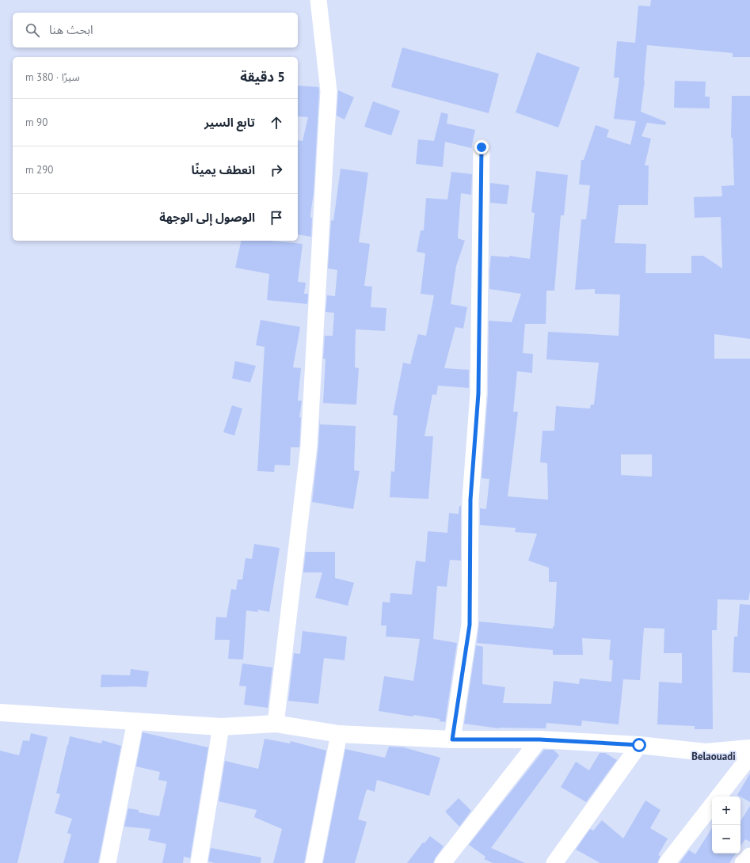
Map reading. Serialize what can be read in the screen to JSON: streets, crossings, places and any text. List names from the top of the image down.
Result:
{
  "districts": ["Belaouadi"],
  "page": {
    "search": "ابحث هنا",
    "heading": ["5 دقيقة", "سيرًا · 380 m"],
    "list": [
      ["تابع السير", "90 m"],
      ["انعطف يمينًا", "290 m"],
      "الوصول إلى الوجهة"
    ],
    "map_buttons": ["+", "−"]
  }
}
